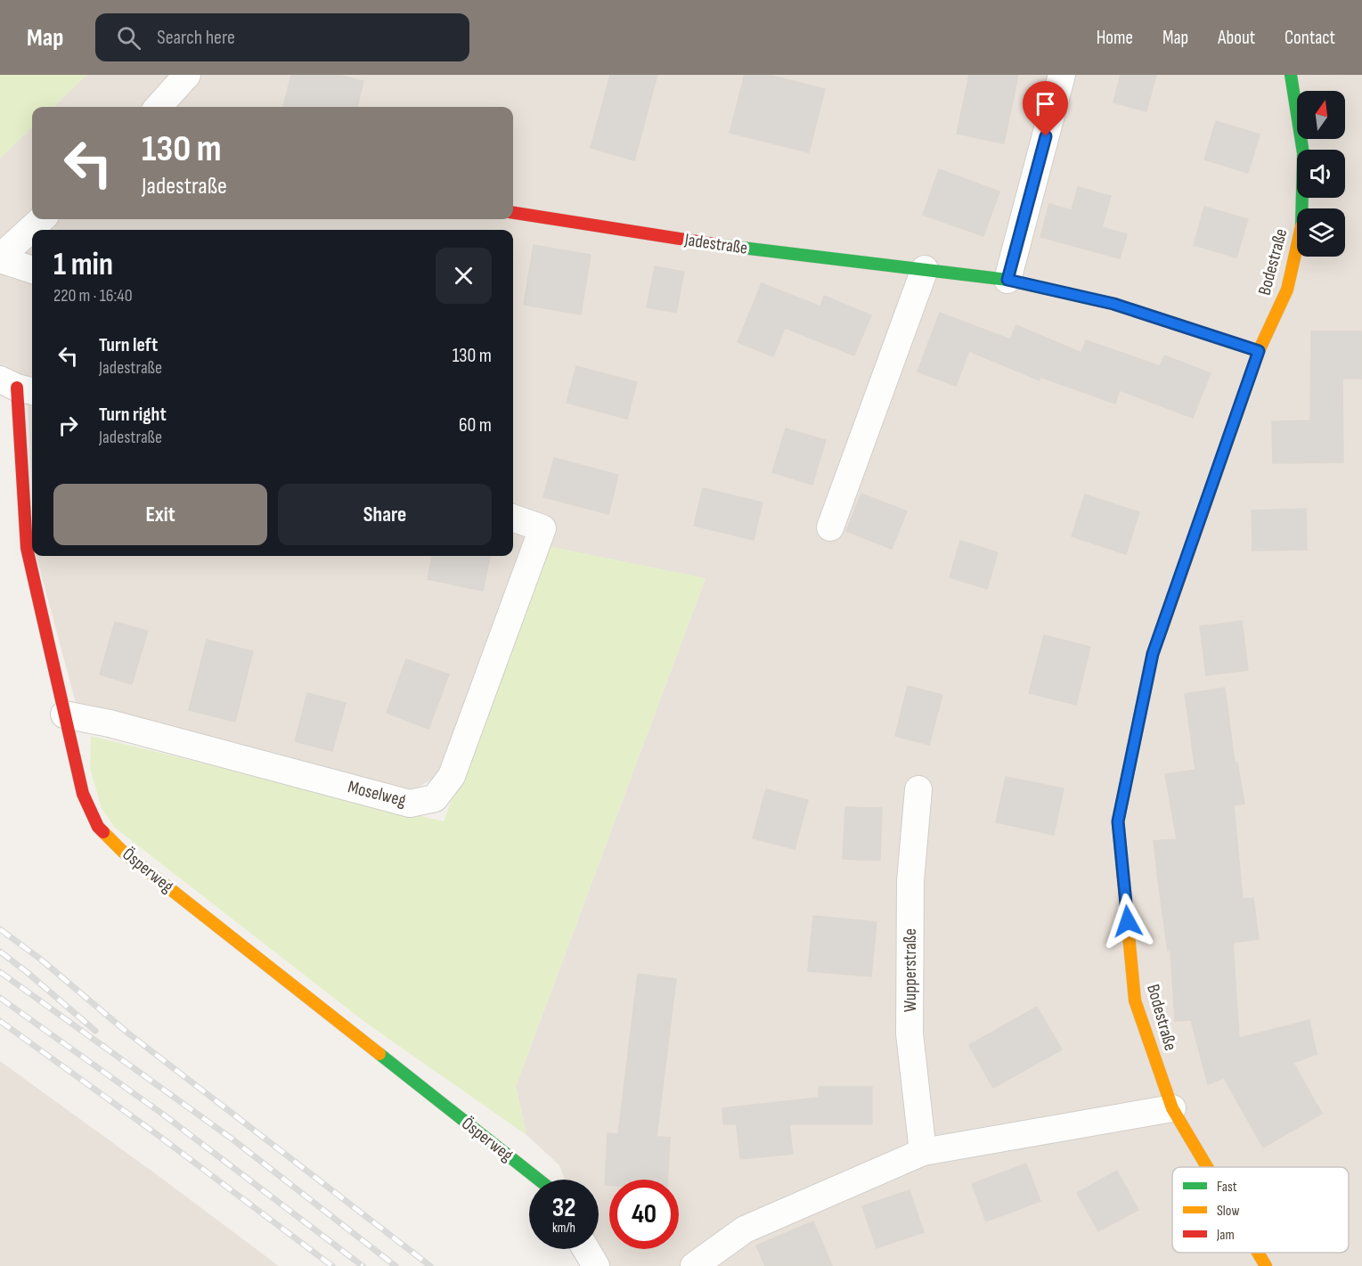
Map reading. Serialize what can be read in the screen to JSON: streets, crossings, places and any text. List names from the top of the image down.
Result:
{
  "streets": {
    "street": [
      "Jadestraße",
      "Bodestraße",
      "Moselweg",
      "Ösperweg",
      "Wupperstraße"
    ]
  },
  "crossings": [
    ["Jadestraße", "Bodestraße"],
    ["Moselweg", "Ösperweg"]
  ],
  "legend": ["Fast", "Slow", "Jam"],
  "north": "top",
  "page": {
    "header": "Map",
    "search": "Search here",
    "nav": [
      "Home",
      "Map",
      "About",
      "Contact"
    ],
    "turn": ["130 m", "Jadestraße"],
    "heading": ["1 min", "220 m · 16:40"],
    "list": [
      {
        "name": "Turn left",
        "note": "Jadestraße",
        "value": "130 m"
      },
      {
        "name": "Turn right",
        "note": "Jadestraße",
        "value": "60 m"
      }
    ],
    "buttons": ["Exit", "Share"],
    "speed": "32 km/h",
    "limit": "40"
  }
}
